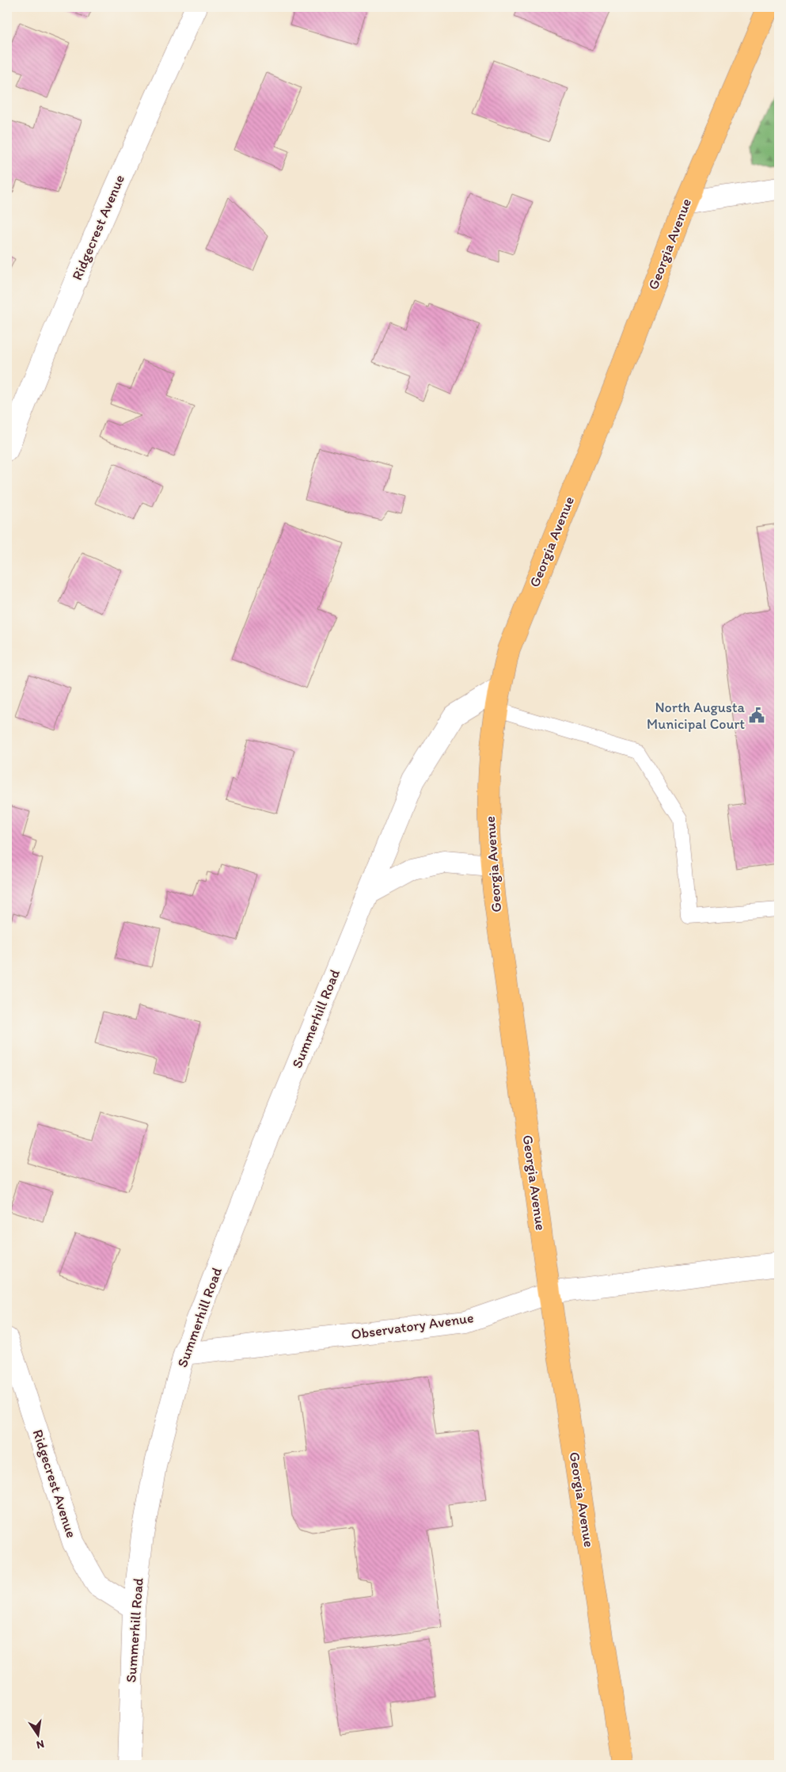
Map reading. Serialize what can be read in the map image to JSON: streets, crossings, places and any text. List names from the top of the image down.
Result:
{
  "streets": {
    "main road": ["Georgia Avenue"],
    "street": ["Ridgecrest Avenue", "Summerhill Road", "Observatory Avenue"]
  },
  "crossings": [
    ["Ridgecrest Avenue", "Summerhill Road"],
    ["Georgia Avenue", "Summerhill Road"],
    ["Georgia Avenue", "Observatory Avenue"],
    ["Summerhill Road", "Observatory Avenue"]
  ],
  "places": {
    "public building": ["North Augusta Municipal Court"]
  },
  "north": "bottom"
}
